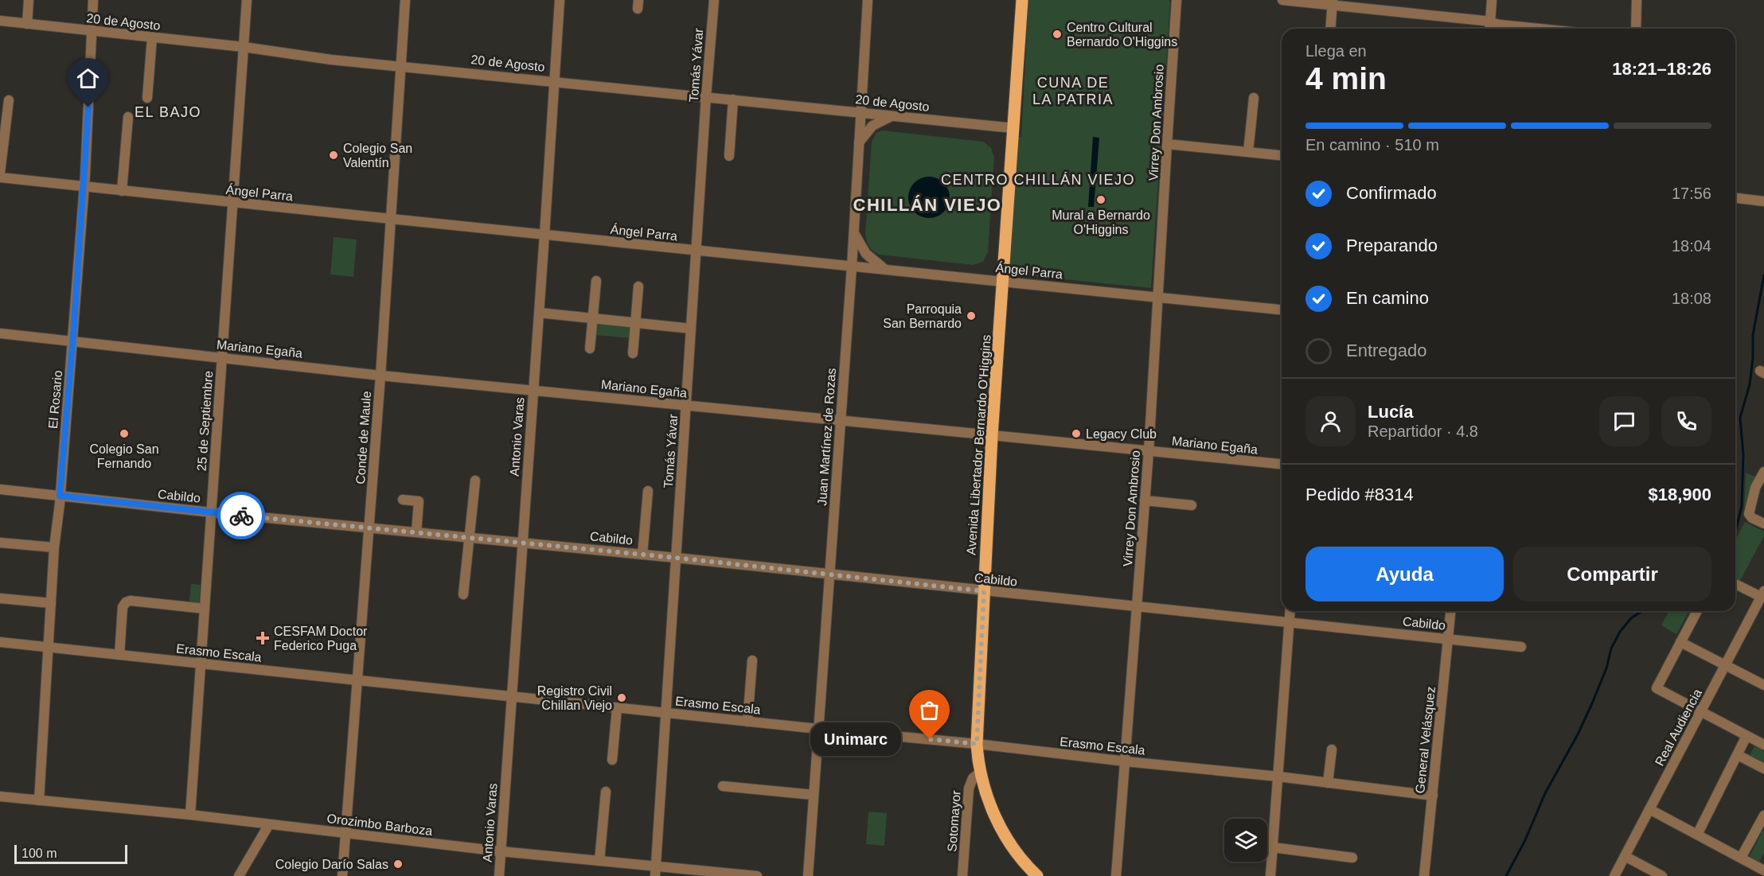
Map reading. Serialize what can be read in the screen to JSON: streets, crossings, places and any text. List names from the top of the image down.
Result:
{
  "streets": {
    "main road": ["Avenida Libertador Bernardo O'Higgins"],
    "street": [
      "20 de Agosto",
      "Tomás Yávar",
      "Virrey Don Ambrosio",
      "Ángel Parra",
      "Mariano Egaña",
      "El Rosario",
      "25 de Septiembre",
      "Antonio Varas",
      "Juan Martínez de Rozas",
      "Conde de Maule",
      "Cabildo",
      "Erasmo Escala",
      "Real Audiencia",
      "General Velásquez",
      "Sotomayor",
      "Orozimbo Barboza"
    ]
  },
  "crossings": [
    ["20 de Agosto", "Tomás Yávar"],
    ["20 de Agosto", "El Rosario"],
    ["20 de Agosto", "25 de Septiembre"],
    ["20 de Agosto", "Antonio Varas"],
    ["20 de Agosto", "Juan Martínez de Rozas"],
    ["20 de Agosto", "Conde de Maule"],
    ["20 de Agosto", "Avenida Libertador Bernardo O'Higgins"],
    ["Tomás Yávar", "Ángel Parra"],
    ["Tomás Yávar", "Mariano Egaña"],
    ["Tomás Yávar", "Cabildo"],
    ["Tomás Yávar", "Erasmo Escala"],
    ["Tomás Yávar", "Orozimbo Barboza"],
    ["Virrey Don Ambrosio", "Ángel Parra"],
    ["Virrey Don Ambrosio", "Mariano Egaña"],
    ["Virrey Don Ambrosio", "Cabildo"],
    ["Virrey Don Ambrosio", "Erasmo Escala"],
    ["Ángel Parra", "El Rosario"],
    ["Ángel Parra", "25 de Septiembre"],
    ["Ángel Parra", "Antonio Varas"],
    ["Ángel Parra", "Juan Martínez de Rozas"],
    ["Ángel Parra", "Conde de Maule"],
    ["Ángel Parra", "Avenida Libertador Bernardo O'Higgins"],
    ["Mariano Egaña", "El Rosario"],
    ["Mariano Egaña", "25 de Septiembre"],
    ["Mariano Egaña", "Antonio Varas"],
    ["Mariano Egaña", "Juan Martínez de Rozas"],
    ["Mariano Egaña", "Conde de Maule"],
    ["Mariano Egaña", "Avenida Libertador Bernardo O'Higgins"],
    ["El Rosario", "Cabildo"],
    ["El Rosario", "Erasmo Escala"],
    ["El Rosario", "Orozimbo Barboza"],
    ["25 de Septiembre", "Cabildo"],
    ["25 de Septiembre", "Erasmo Escala"],
    ["25 de Septiembre", "Orozimbo Barboza"],
    ["Antonio Varas", "Cabildo"],
    ["Antonio Varas", "Erasmo Escala"],
    ["Antonio Varas", "Orozimbo Barboza"],
    ["Juan Martínez de Rozas", "Cabildo"],
    ["Juan Martínez de Rozas", "Erasmo Escala"],
    ["Conde de Maule", "Cabildo"],
    ["Conde de Maule", "Erasmo Escala"],
    ["Conde de Maule", "Orozimbo Barboza"],
    ["Avenida Libertador Bernardo O'Higgins", "Cabildo"],
    ["Avenida Libertador Bernardo O'Higgins", "Erasmo Escala"],
    ["Avenida Libertador Bernardo O'Higgins", "Sotomayor"],
    ["Cabildo", "General Velásquez"],
    ["Erasmo Escala", "General Velásquez"]
  ],
  "districts": [
    "CUNA DE LA PATRIA",
    "EL BAJO",
    "CENTRO CHILLÁN VIEJO",
    "CHILLÁN VIEJO"
  ],
  "places": {
    "other": [
      "Centro Cultural Bernardo O'Higgins",
      "Colegio San Valentín",
      "Mural a Bernardo O'Higgins",
      "Parroquia San Bernardo",
      "Colegio San Fernando",
      "Legacy Club",
      "Registro Civil Chillan Viejo",
      "Unimarc",
      "Colegio Darío Salas"
    ],
    "health": ["CESFAM Doctor Federico Puga"]
  },
  "scale_bar": "100 m",
  "page": {
    "heading": ["4 min", "Llega en", "18:21–18:26"],
    "panel": [
      "Lucía",
      "Repartidor · 4.8",
      "Pedido #8314",
      "$18,900"
    ],
    "bar": "En camino · 510 m",
    "list": [
      ["Confirmado", "17:56"],
      ["Preparando", "18:04"],
      ["En camino", "18:08"],
      "Entregado"
    ],
    "buttons": ["Ayuda", "Compartir"],
    "bubble": "Unimarc",
    "scale": "100 m"
  }
}
